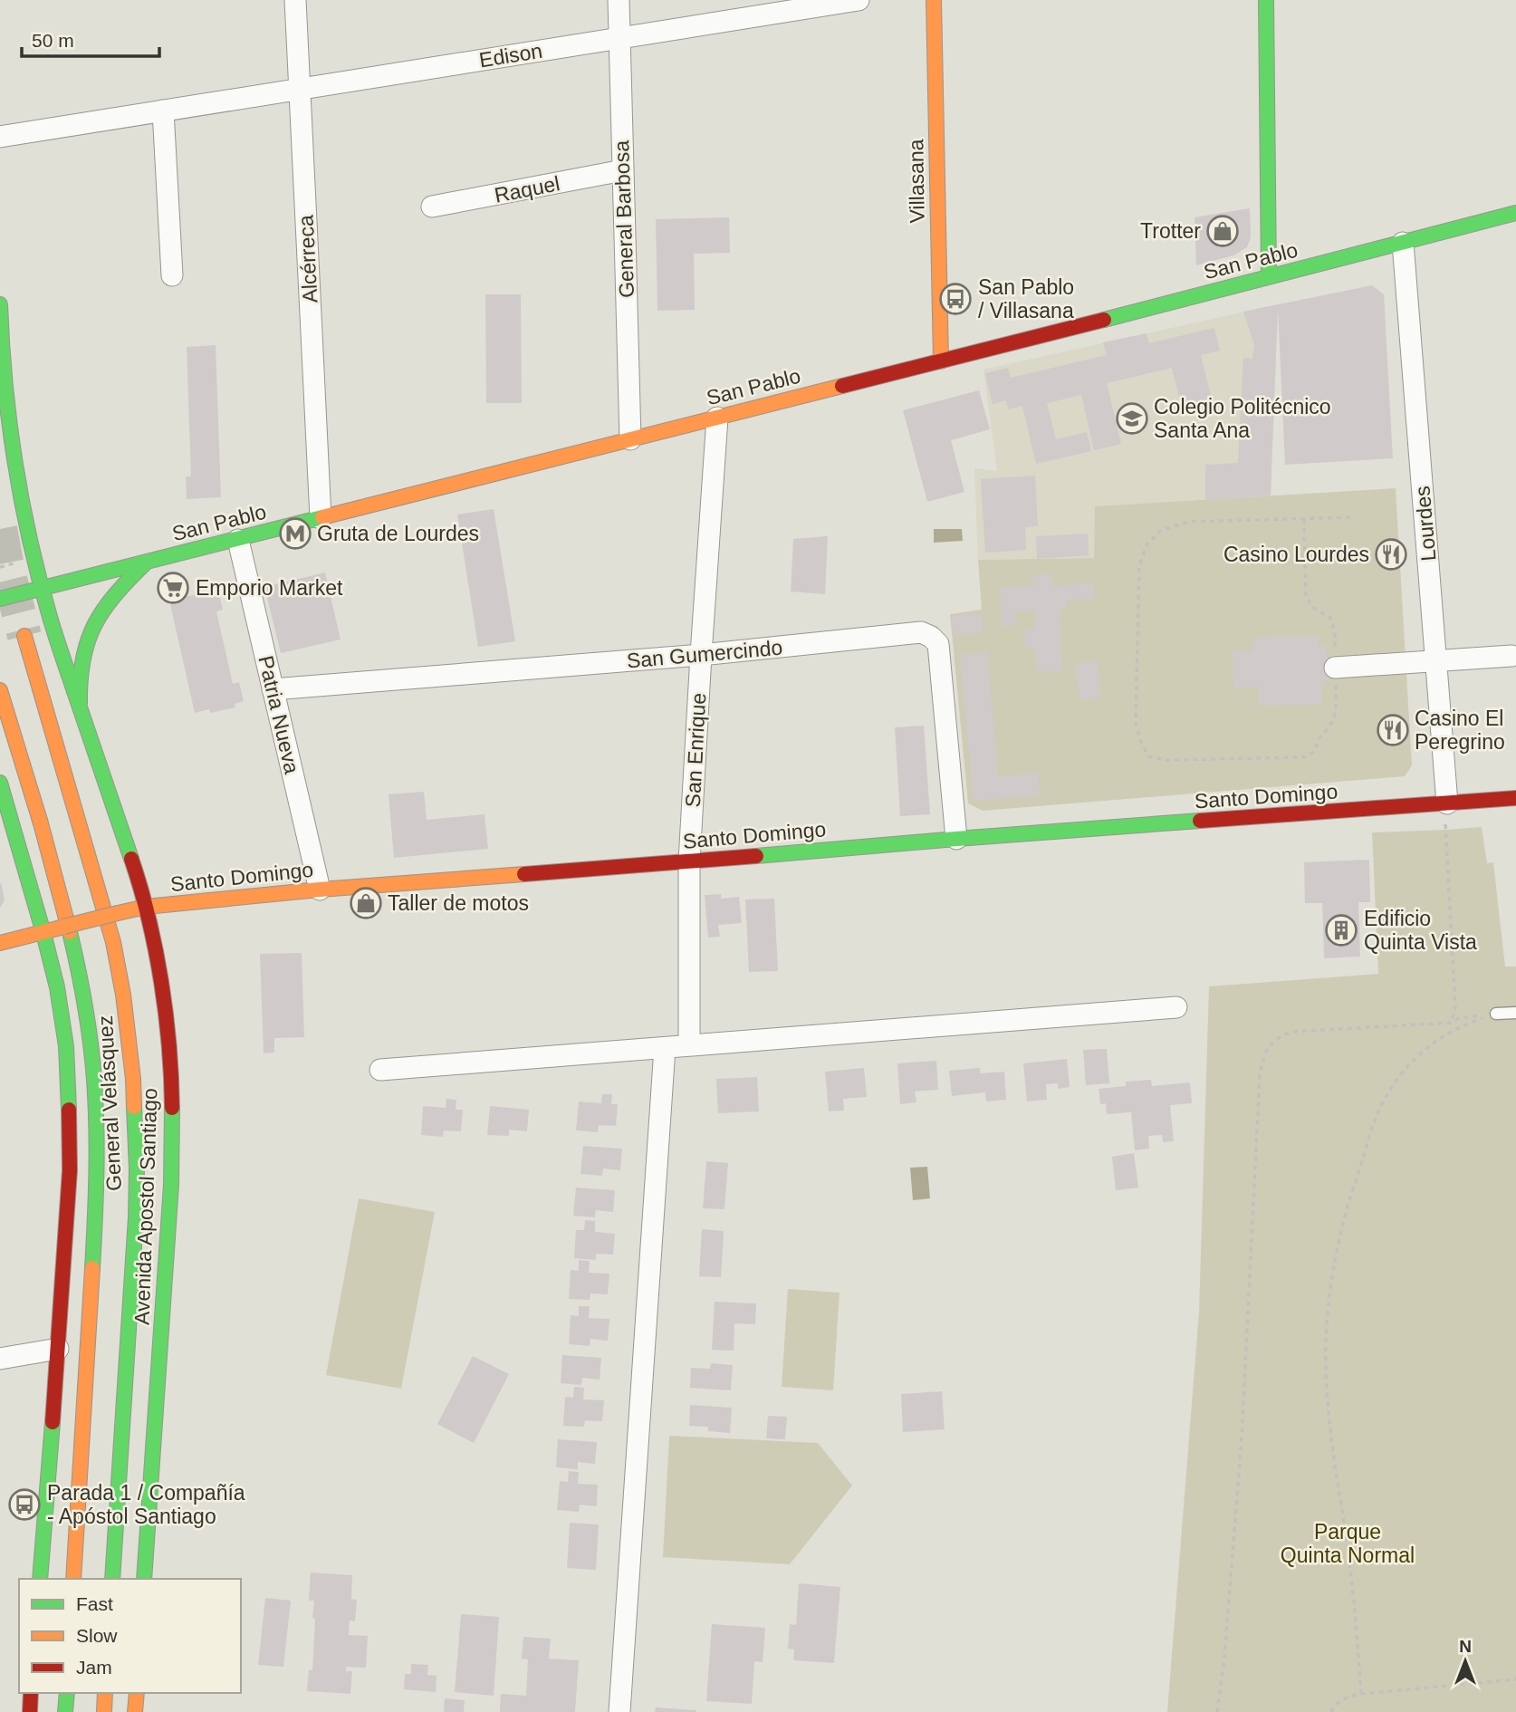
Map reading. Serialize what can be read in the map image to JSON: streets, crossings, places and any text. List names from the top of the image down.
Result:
{
  "streets": {
    "main road": [
      "Villasana",
      "San Pablo",
      "Santo Domingo",
      "General Velásquez",
      "Avenida Apostol Santiago"
    ],
    "street": [
      "Edison",
      "Raquel",
      "General Barbosa",
      "Alcérreca",
      "Lourdes",
      "San Gumercindo",
      "Patria Nueva",
      "San Enrique"
    ]
  },
  "crossings": [
    ["Edison", "General Barbosa"],
    ["Edison", "Alcérreca"],
    ["Villasana", "San Pablo"],
    ["Raquel", "General Barbosa"],
    ["General Barbosa", "San Pablo"],
    ["Alcérreca", "San Pablo"],
    ["San Pablo", "Lourdes"],
    ["San Pablo", "Patria Nueva"],
    ["San Pablo", "San Enrique"],
    ["San Pablo", "Avenida Apostol Santiago"],
    ["Lourdes", "Santo Domingo"],
    ["San Gumercindo", "Patria Nueva"],
    ["San Gumercindo", "San Enrique"],
    ["San Gumercindo", "Santo Domingo"],
    ["Patria Nueva", "Santo Domingo"],
    ["San Enrique", "Santo Domingo"],
    ["Santo Domingo", "Avenida Apostol Santiago"]
  ],
  "parks": ["Parque Quinta Normal"],
  "places": {
    "shop": ["Trotter", "Taller de motos"],
    "bus stop": ["San Pablo / Villasana", "Parada 1 / Compañía - Apóstol Santiago"],
    "school or university": ["Colegio Politécnico Santa Ana"],
    "metro station": ["Gruta de Lourdes"],
    "restaurant": ["Casino Lourdes", "Casino El Peregrino"],
    "supermarket": ["Emporio Market"],
    "building": ["Edificio Quinta Vista"]
  },
  "legend": ["Fast", "Slow", "Jam"],
  "scale_bar": "50 m",
  "north": "top"
}
